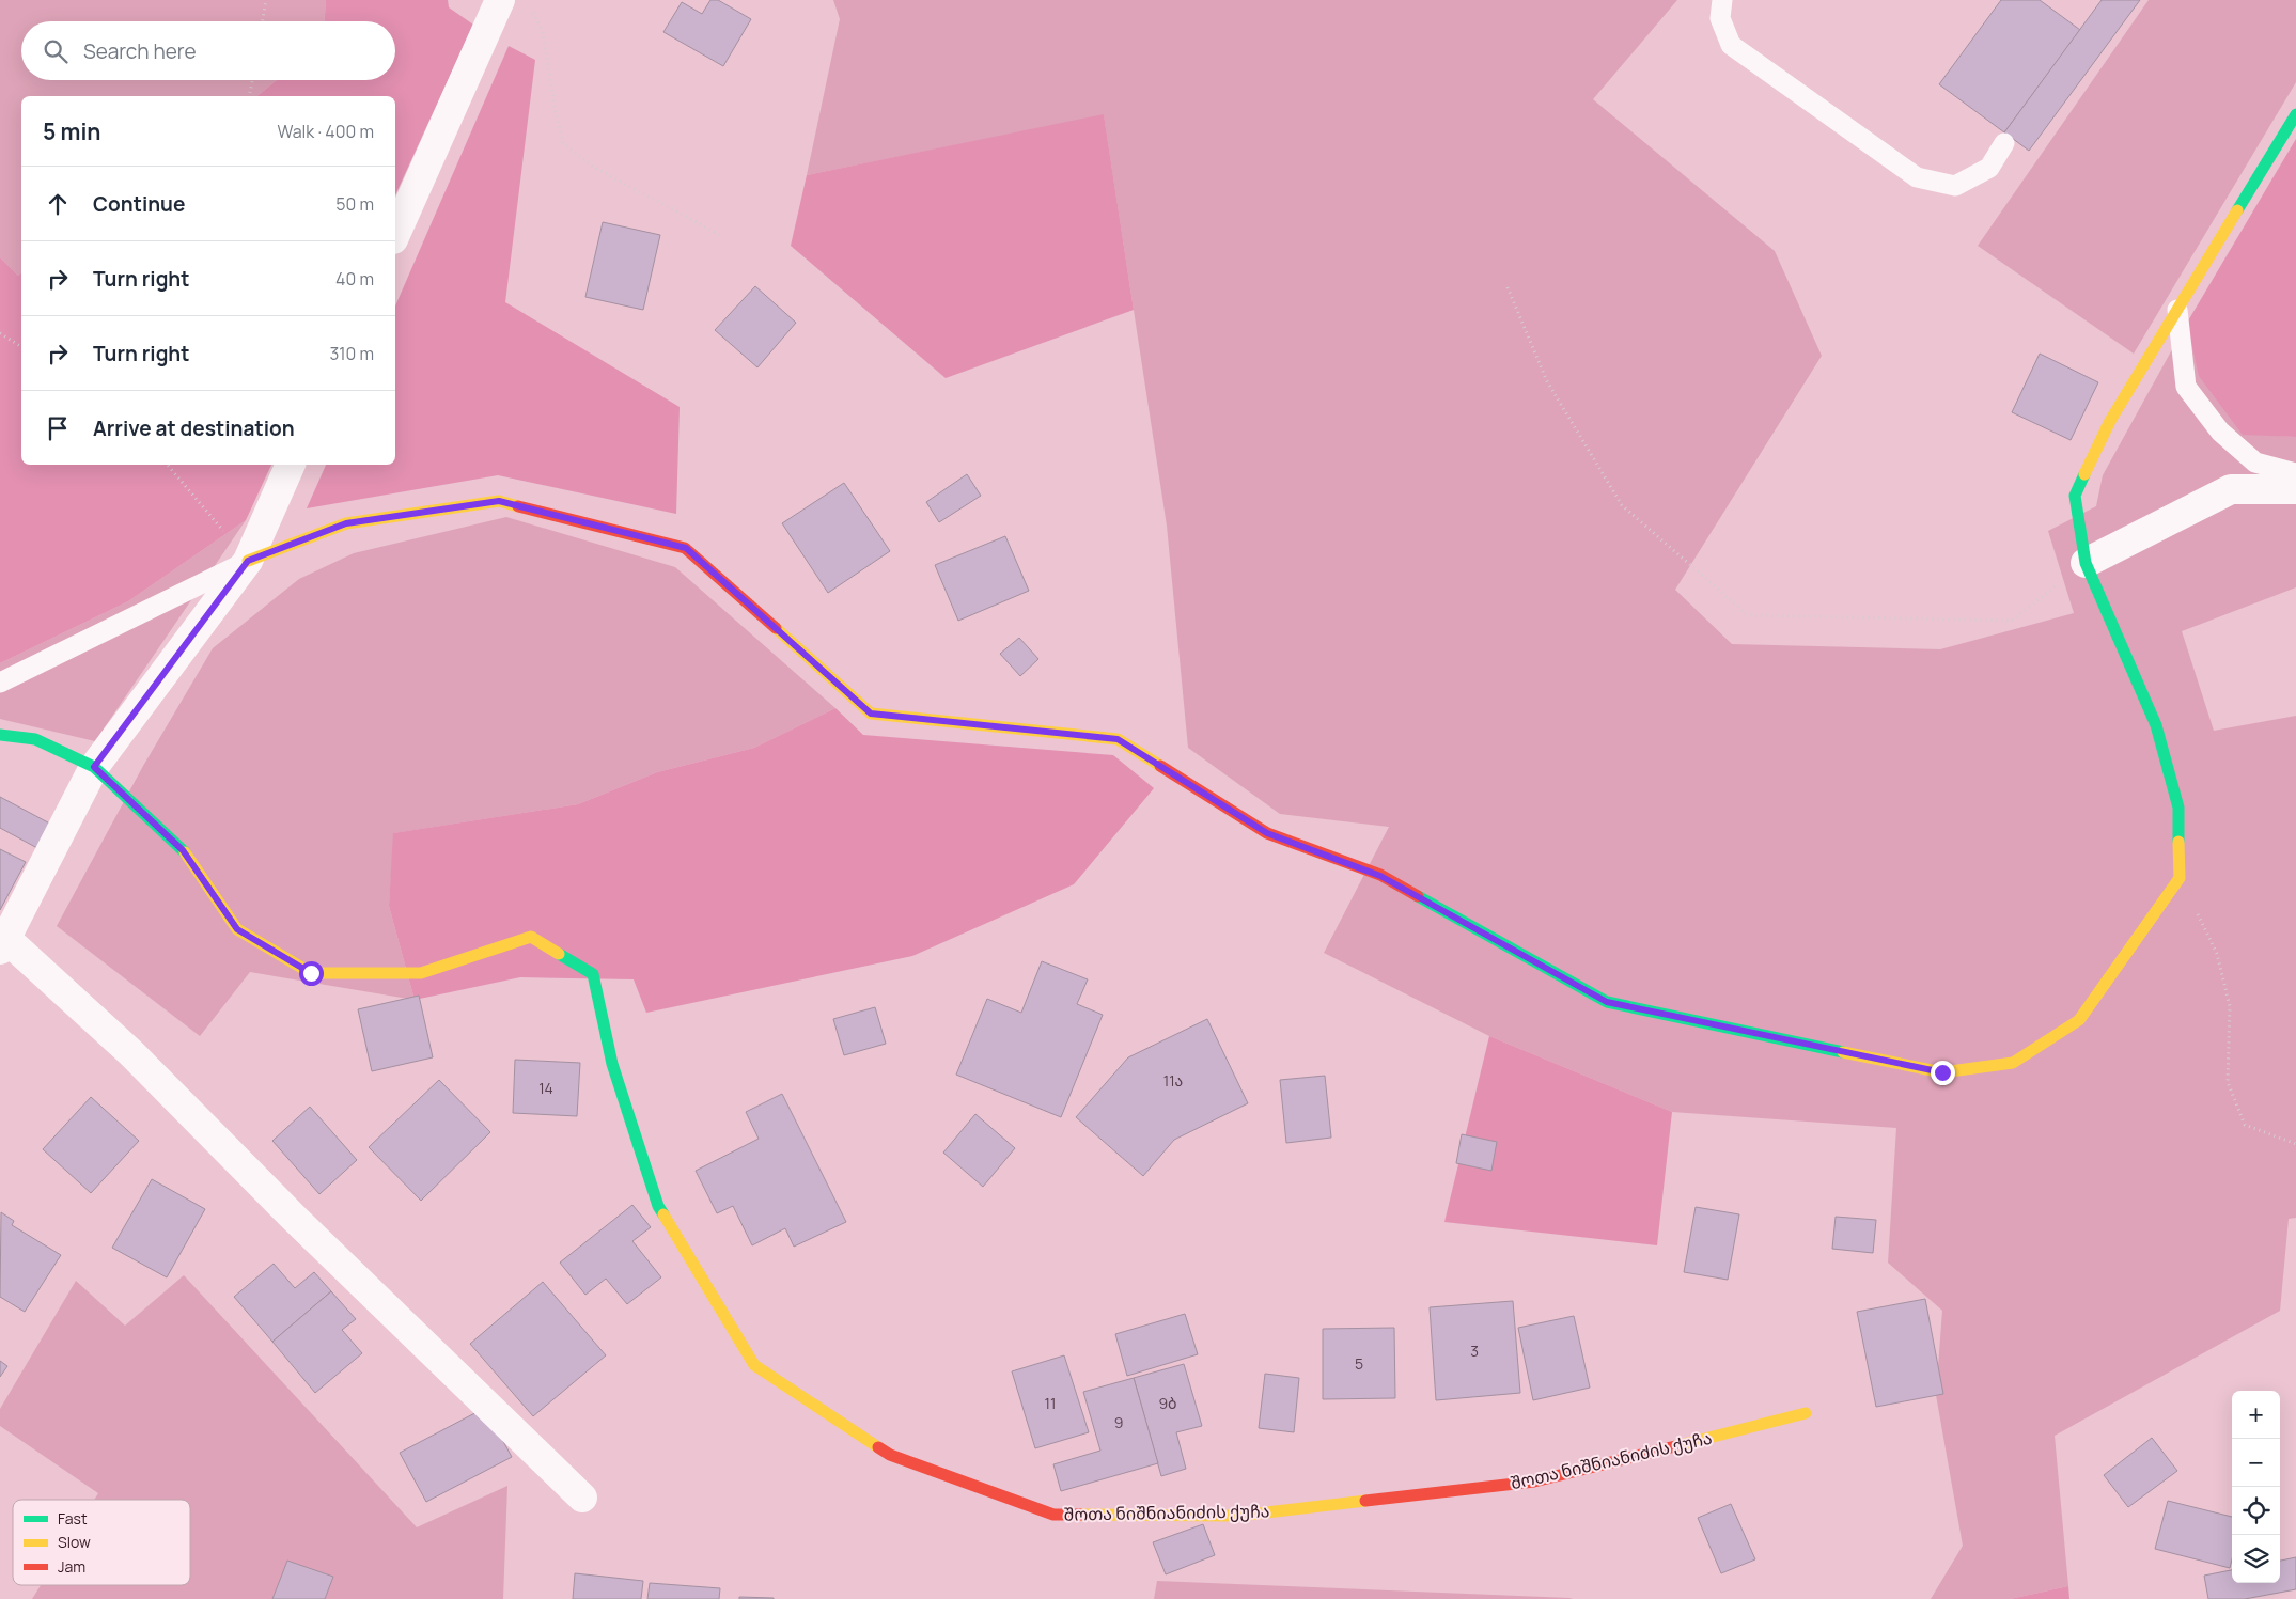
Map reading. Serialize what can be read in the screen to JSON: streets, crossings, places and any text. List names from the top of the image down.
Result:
{
  "streets": {
    "street": ["შოთა ნიშნიანიძის ქუჩა"]
  },
  "house_numbers": [
    "11ა",
    "14",
    "3",
    "5",
    "11",
    "9ბ",
    "9"
  ],
  "legend": ["Fast", "Slow", "Jam"],
  "page": {
    "search": "Search here",
    "heading": ["5 min", "Walk · 400 m"],
    "list": [
      ["Continue", "50 m"],
      ["Turn right", "40 m"],
      ["Turn right", "310 m"],
      "Arrive at destination"
    ],
    "map_buttons": ["+", "−"]
  }
}
